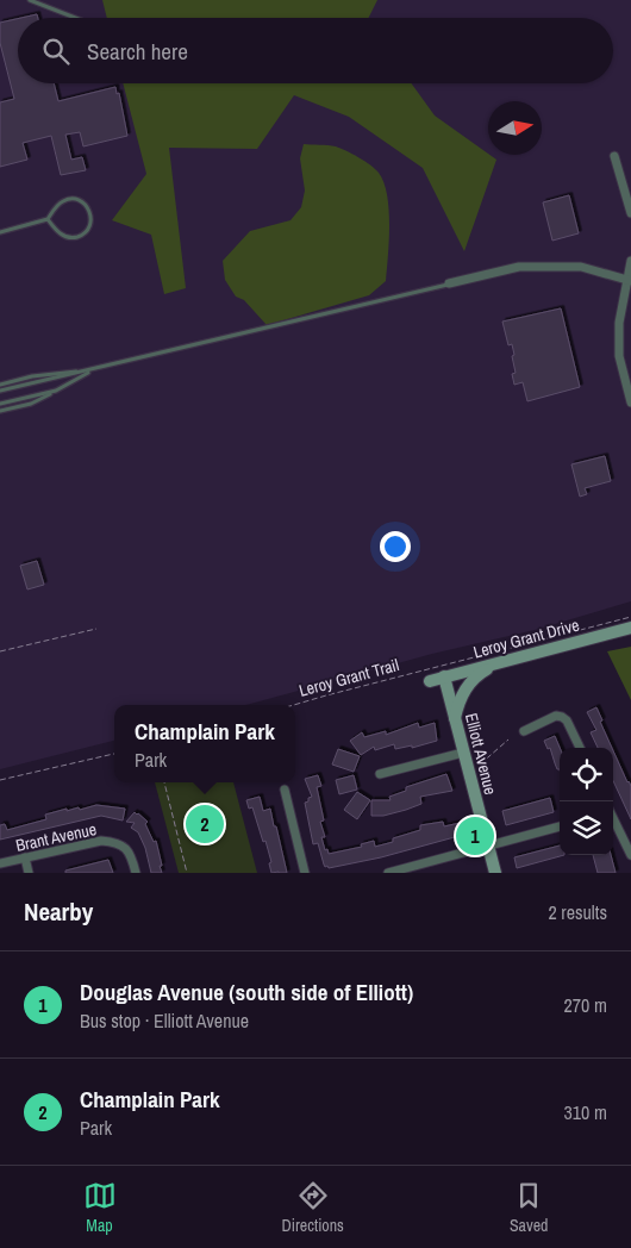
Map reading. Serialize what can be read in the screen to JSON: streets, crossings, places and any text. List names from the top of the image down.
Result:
{
  "streets": {
    "street": ["Leroy Grant Drive", "Elliott Avenue", "Brant Avenue"],
    "path": ["Leroy Grant Trail"]
  },
  "crossings": [
    ["Leroy Grant Drive", "Leroy Grant Trail"],
    ["Leroy Grant Drive", "Elliott Avenue"]
  ],
  "north": "right",
  "page": {
    "search": "Search here",
    "popup": ["Champlain Park", "Park"],
    "pins": ["2", "1"],
    "heading": ["Nearby", "2 results"],
    "list": [
      {
        "mark": "1",
        "name": "Douglas Avenue (south side of Elliott)",
        "note": "Bus stop · Elliott Avenue",
        "value": "270 m"
      },
      {
        "mark": "2",
        "name": "Champlain Park",
        "note": "Park",
        "value": "310 m"
      }
    ],
    "nav": ["Map", "Directions", "Saved"]
  }
}
